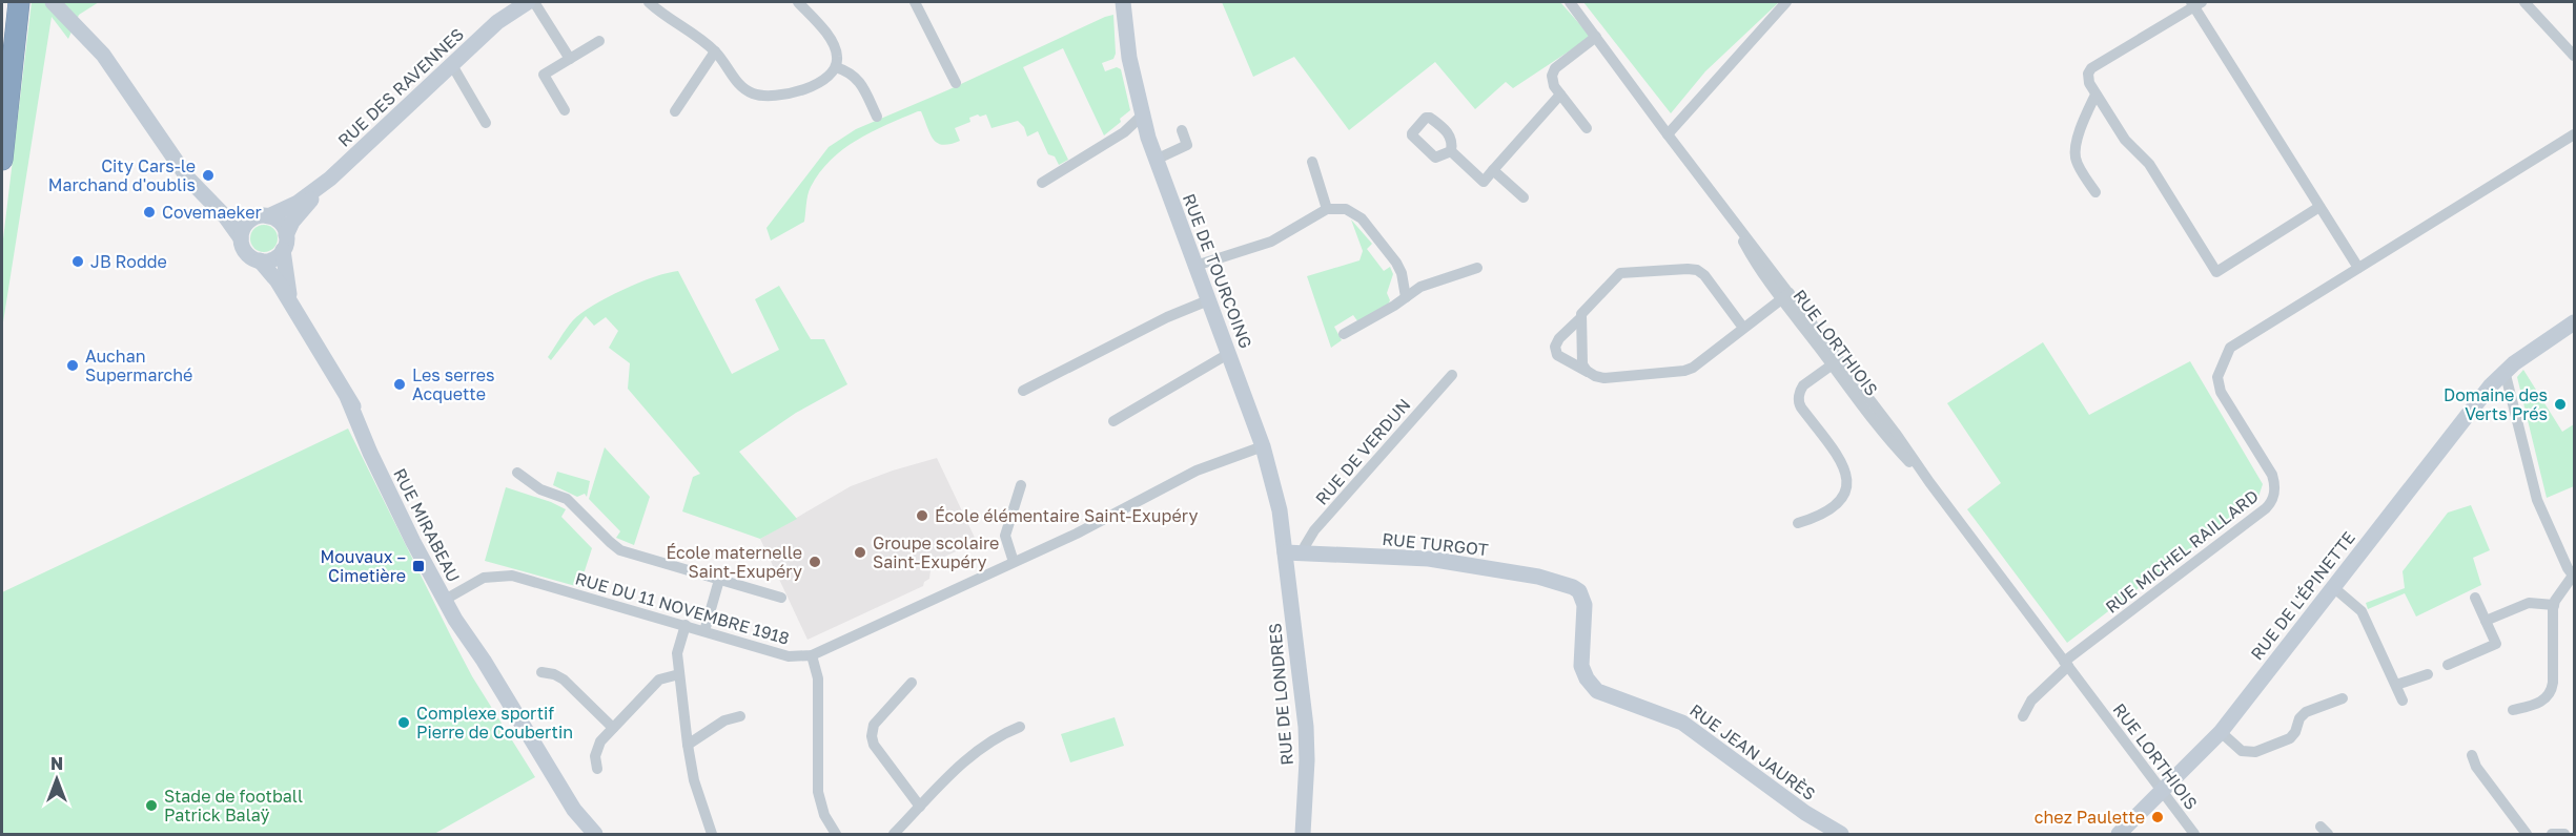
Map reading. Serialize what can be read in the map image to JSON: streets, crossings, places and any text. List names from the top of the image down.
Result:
{
  "streets": {
    "main road": [
      "RUE DES RAVENNES",
      "RUE DE TOURCOING",
      "RUE MIRABEAU",
      "RUE TURGOT",
      "RUE DE L'ÉPINETTE",
      "RUE DE LONDRES",
      "RUE JEAN JAURÈS"
    ],
    "street": [
      "RUE LORTHIOIS",
      "RUE DE VERDUN",
      "RUE MICHEL RAILLARD",
      "RUE DU 11 NOVEMBRE 1918"
    ]
  },
  "crossings": [
    ["RUE DES RAVENNES", "RUE MIRABEAU"],
    ["RUE DE TOURCOING", "RUE TURGOT"],
    ["RUE DE TOURCOING", "RUE DE LONDRES"],
    ["RUE LORTHIOIS", "RUE MICHEL RAILLARD"],
    ["RUE LORTHIOIS", "RUE DE L'ÉPINETTE"],
    ["RUE DE VERDUN", "RUE TURGOT"],
    ["RUE MIRABEAU", "RUE DU 11 NOVEMBRE 1918"],
    ["RUE TURGOT", "RUE DE LONDRES"],
    ["RUE TURGOT", "RUE JEAN JAURÈS"]
  ],
  "places": {
    "other": [
      "City Cars-le Marchand d'oublis",
      "Covemaeker",
      "JB Rodde",
      "Auchan Supermarché",
      "Les serres Acquette",
      "Domaine des Verts Prés",
      "École élémentaire Saint-Exupéry",
      "Groupe scolaire Saint-Exupéry",
      "École maternelle Saint-Exupéry",
      "Complexe sportif Pierre de Coubertin",
      "Stade de football Patrick Balaÿ",
      "chez Paulette"
    ],
    "transit": ["Mouvaux – Cimetière"]
  },
  "north": "top"
}
